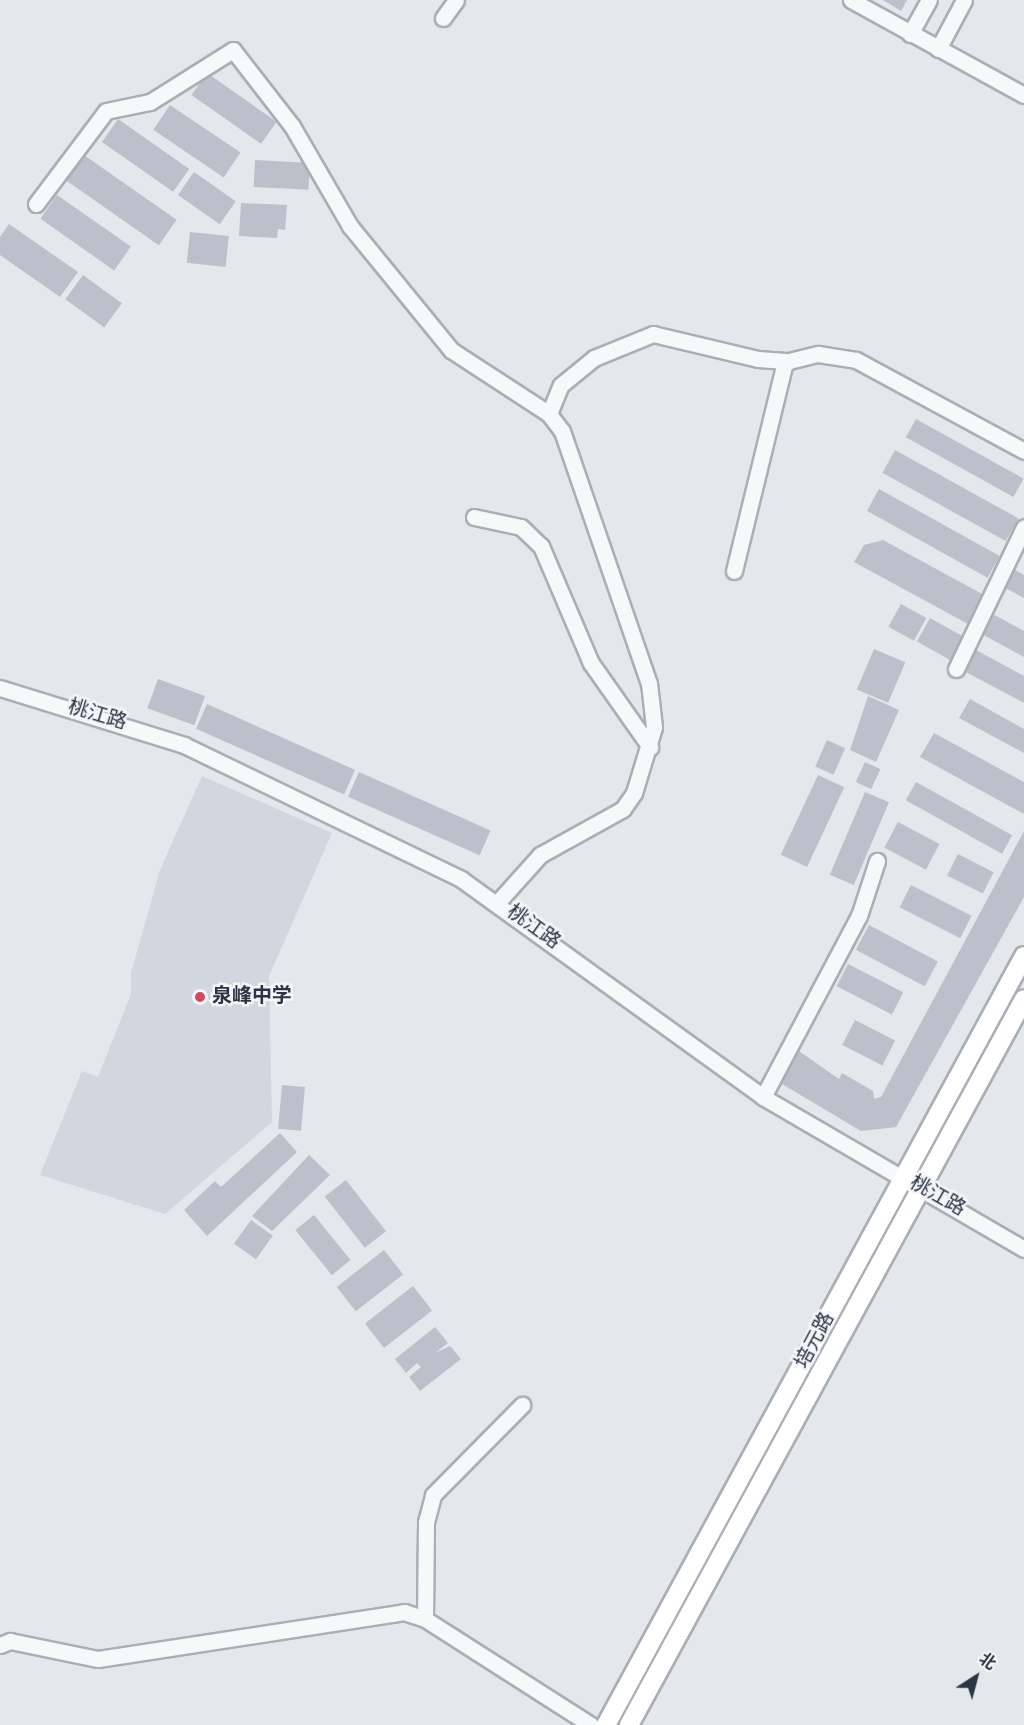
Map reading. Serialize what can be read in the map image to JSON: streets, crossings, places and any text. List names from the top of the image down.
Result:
{
  "streets": {
    "main road": ["培元路"],
    "street": ["桃江路"]
  },
  "crossings": [
    ["桃江路", "培元路"]
  ],
  "places": ["泉峰中学"],
  "north": "top right"
}
